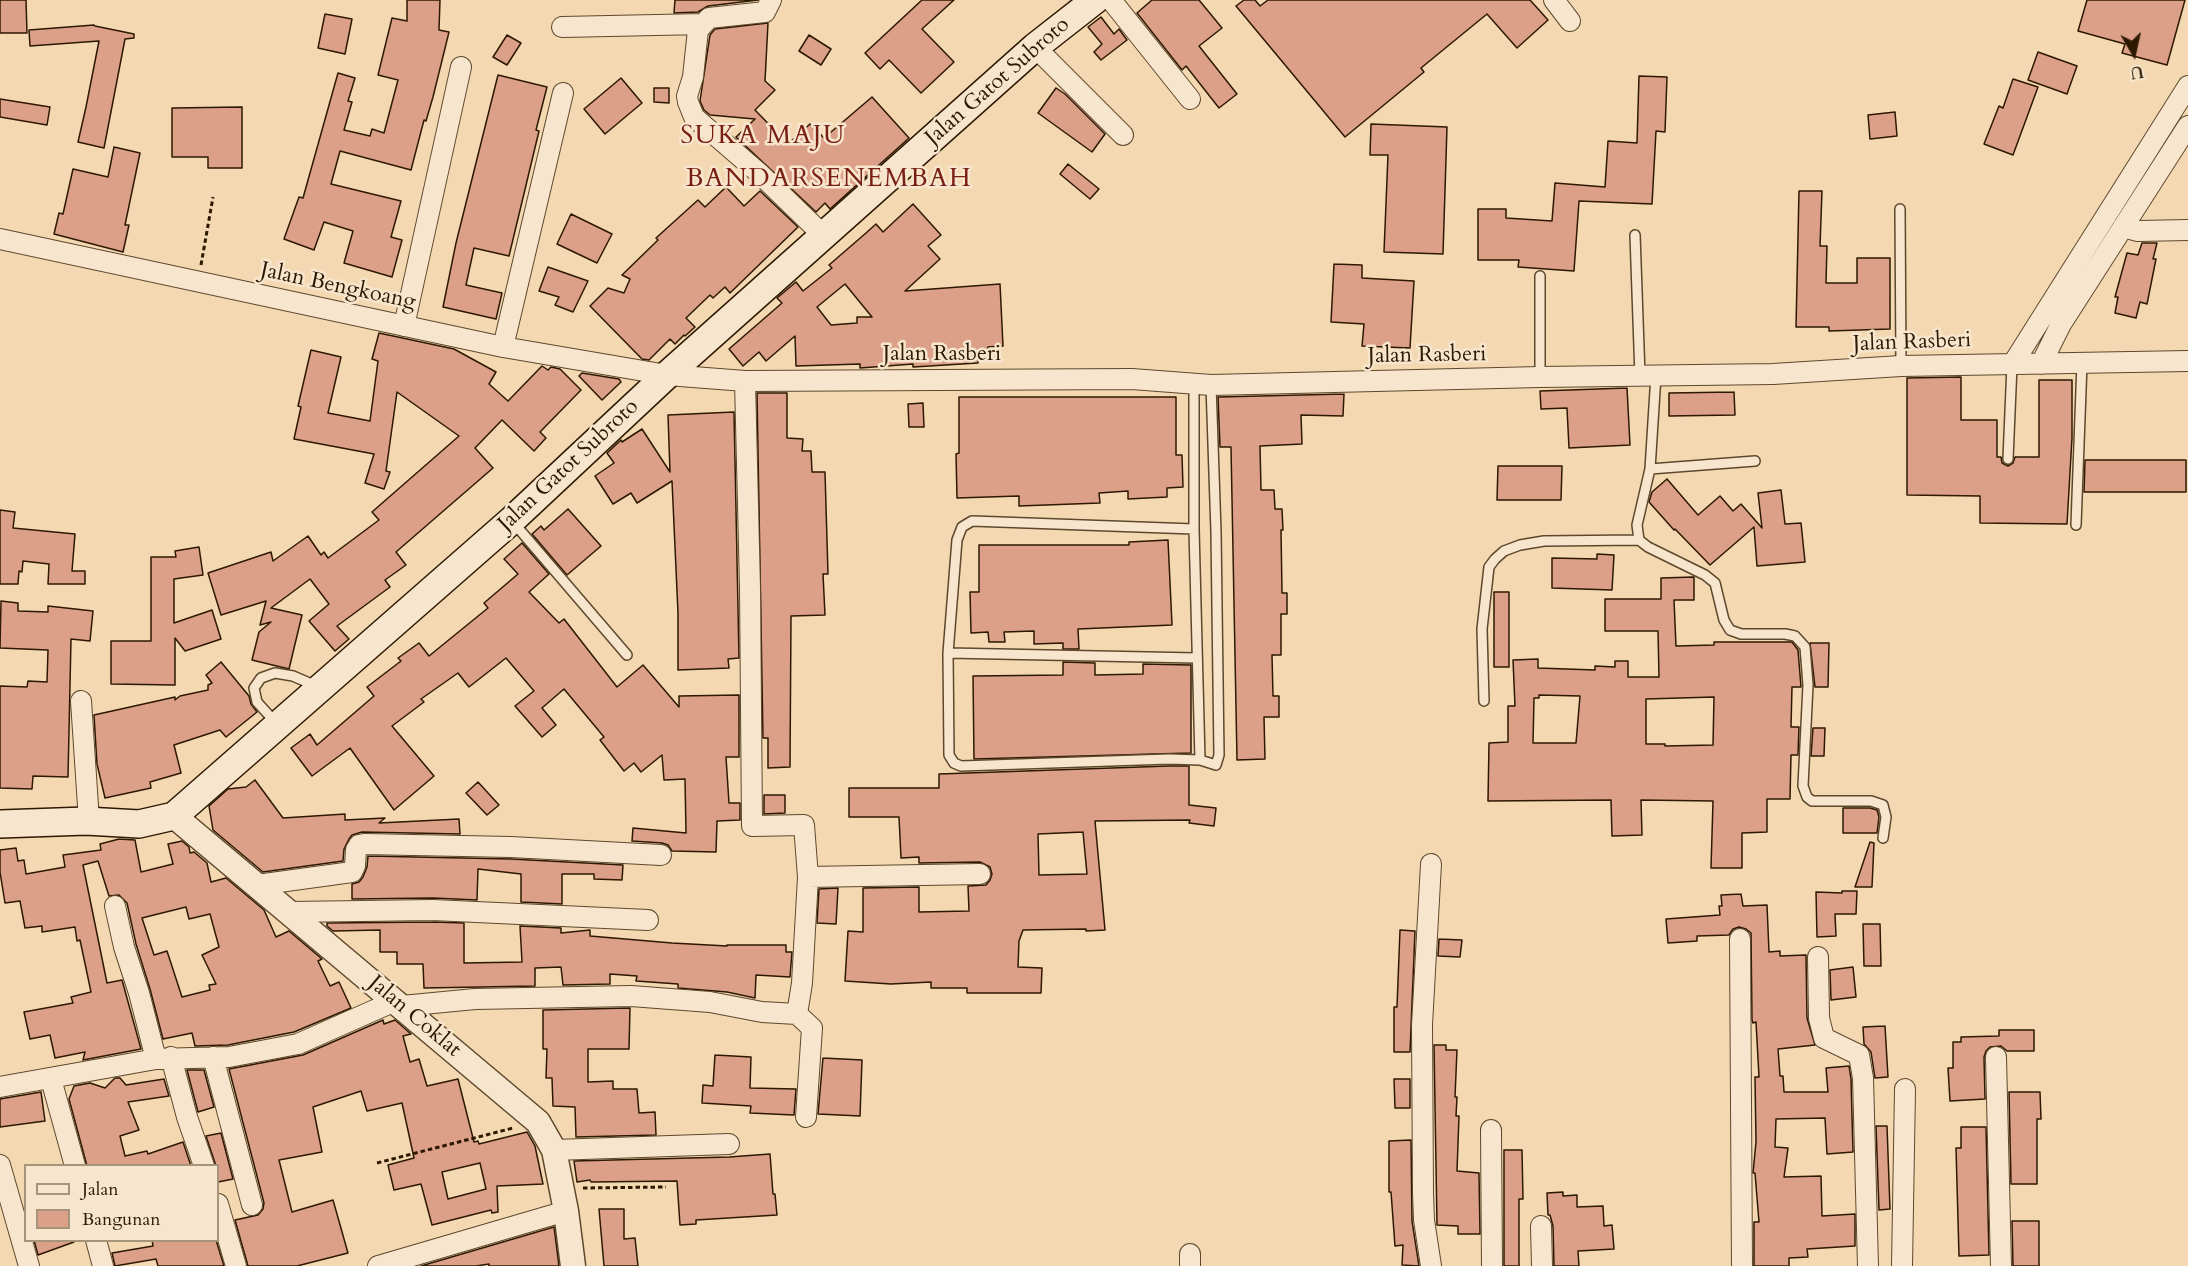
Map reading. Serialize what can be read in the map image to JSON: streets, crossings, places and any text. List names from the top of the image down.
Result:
{
  "streets": {
    "main road": ["Jalan Gatot Subroto"],
    "street": ["Jalan Bengkoang", "Jalan Rasberi", "Jalan Coklat"]
  },
  "crossings": [
    ["Jalan Gatot Subroto", "Jalan Bengkoang"],
    ["Jalan Gatot Subroto", "Jalan Rasberi"],
    ["Jalan Gatot Subroto", "Jalan Coklat"],
    ["Jalan Bengkoang", "Jalan Rasberi"]
  ],
  "districts": ["SUKA MAJU", "BANDARSENEMBAH"],
  "legend": ["Jalan", "Bangunan"],
  "north": "bottom"
}
